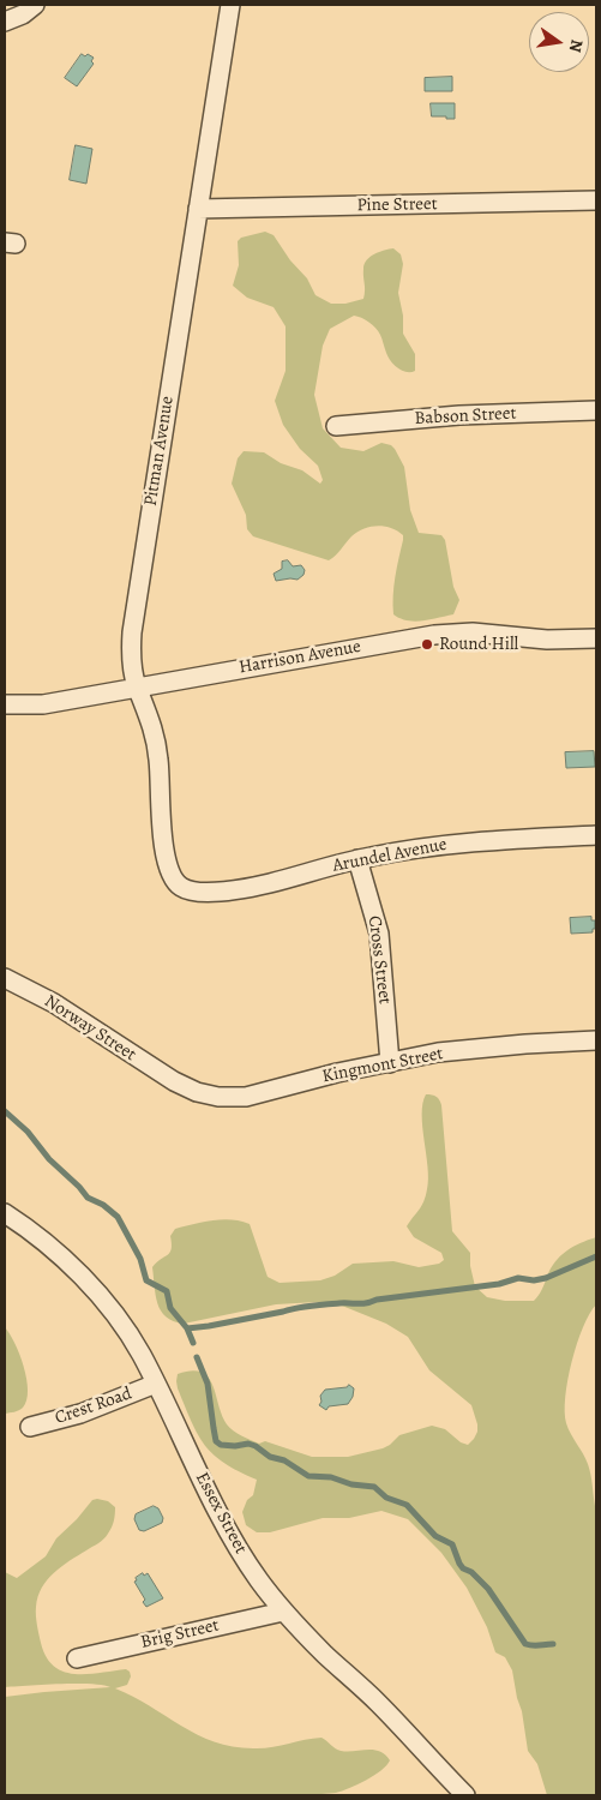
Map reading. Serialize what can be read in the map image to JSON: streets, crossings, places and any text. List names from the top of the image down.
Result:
{
  "streets": {
    "street": [
      "Pine Street",
      "Babson Street",
      "Pitman Avenue",
      "Harrison Avenue",
      "Arundel Avenue",
      "Cross Street",
      "Norway Street",
      "Kingmont Street",
      "Crest Road",
      "Essex Street",
      "Brig Street"
    ]
  },
  "crossings": [
    ["Pine Street", "Pitman Avenue"],
    ["Pitman Avenue", "Harrison Avenue"],
    ["Pitman Avenue", "Arundel Avenue"],
    ["Arundel Avenue", "Cross Street"],
    ["Cross Street", "Kingmont Street"],
    ["Norway Street", "Kingmont Street"],
    ["Crest Road", "Essex Street"],
    ["Essex Street", "Brig Street"]
  ],
  "places": ["Round Hill"],
  "north": "right"
}
